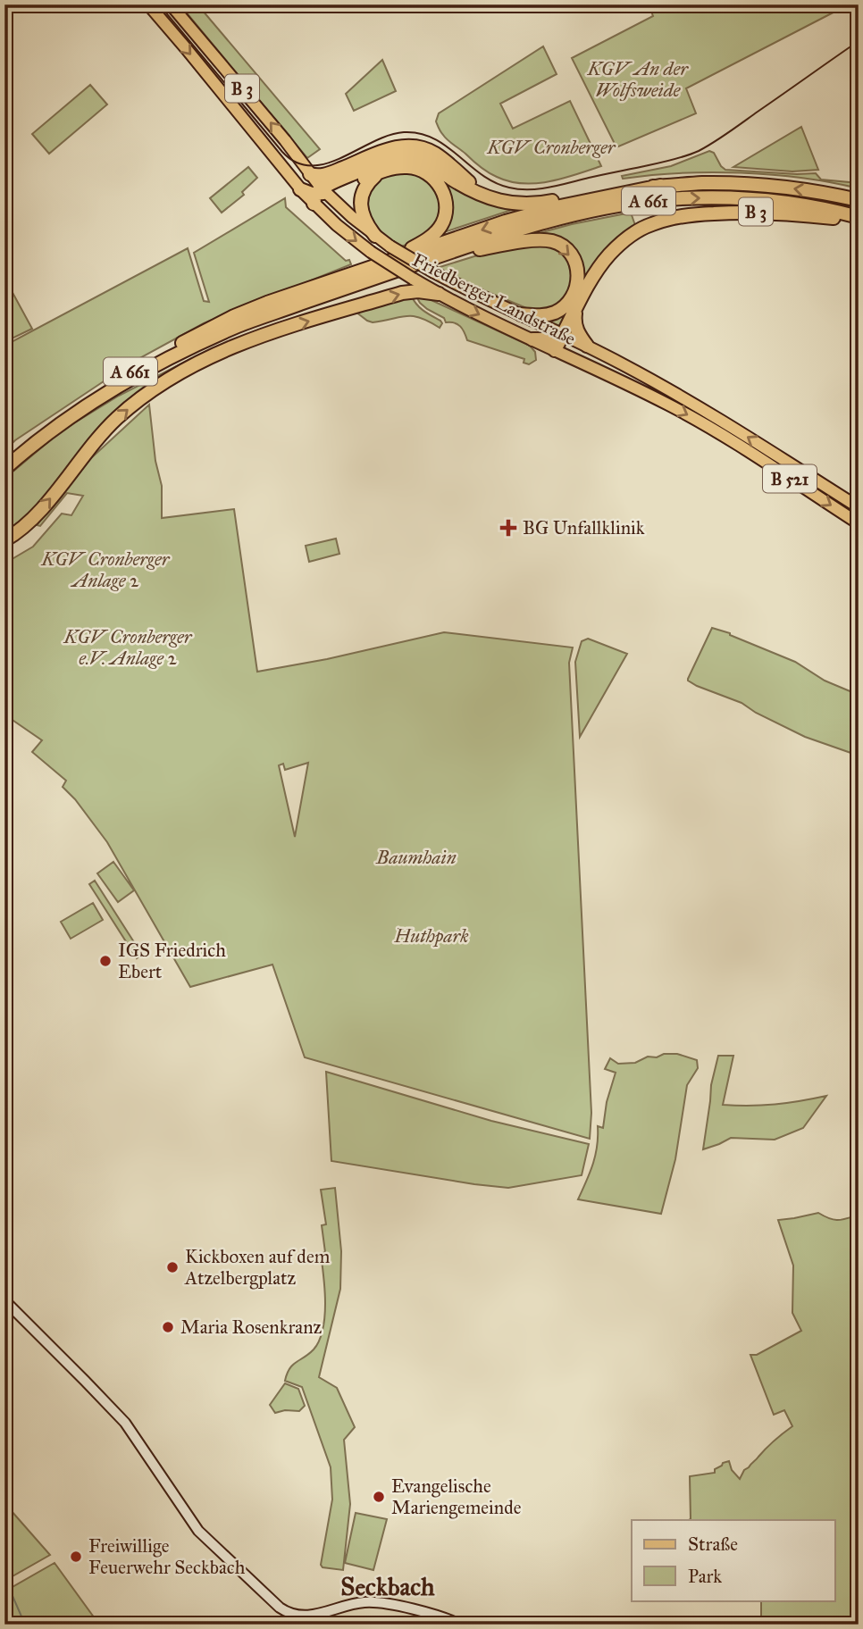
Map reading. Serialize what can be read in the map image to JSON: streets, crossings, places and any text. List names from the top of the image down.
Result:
{
  "streets": {
    "highway": ["B 3", "A 661"],
    "main road": ["Friedberger Landstraße", "B 521"]
  },
  "crossings": [
    ["B 3", "A 661"]
  ],
  "districts": ["Seckbach"],
  "parks": [
    "KGV An der Wolfsweide",
    "KGV Cronberger",
    "KGV Cronberger Anlage 2",
    "KGV Cronberger e.V. Anlage 2",
    "Baumhain",
    "Huthpark"
  ],
  "places": {
    "health": ["BG Unfallklinik"],
    "other": [
      "IGS Friedrich Ebert",
      "Kickboxen auf dem Atzelbergplatz",
      "Maria Rosenkranz",
      "Evangelische Mariengemeinde",
      "Freiwillige Feuerwehr Seckbach"
    ]
  },
  "legend": ["Straße", "Park"]
}
